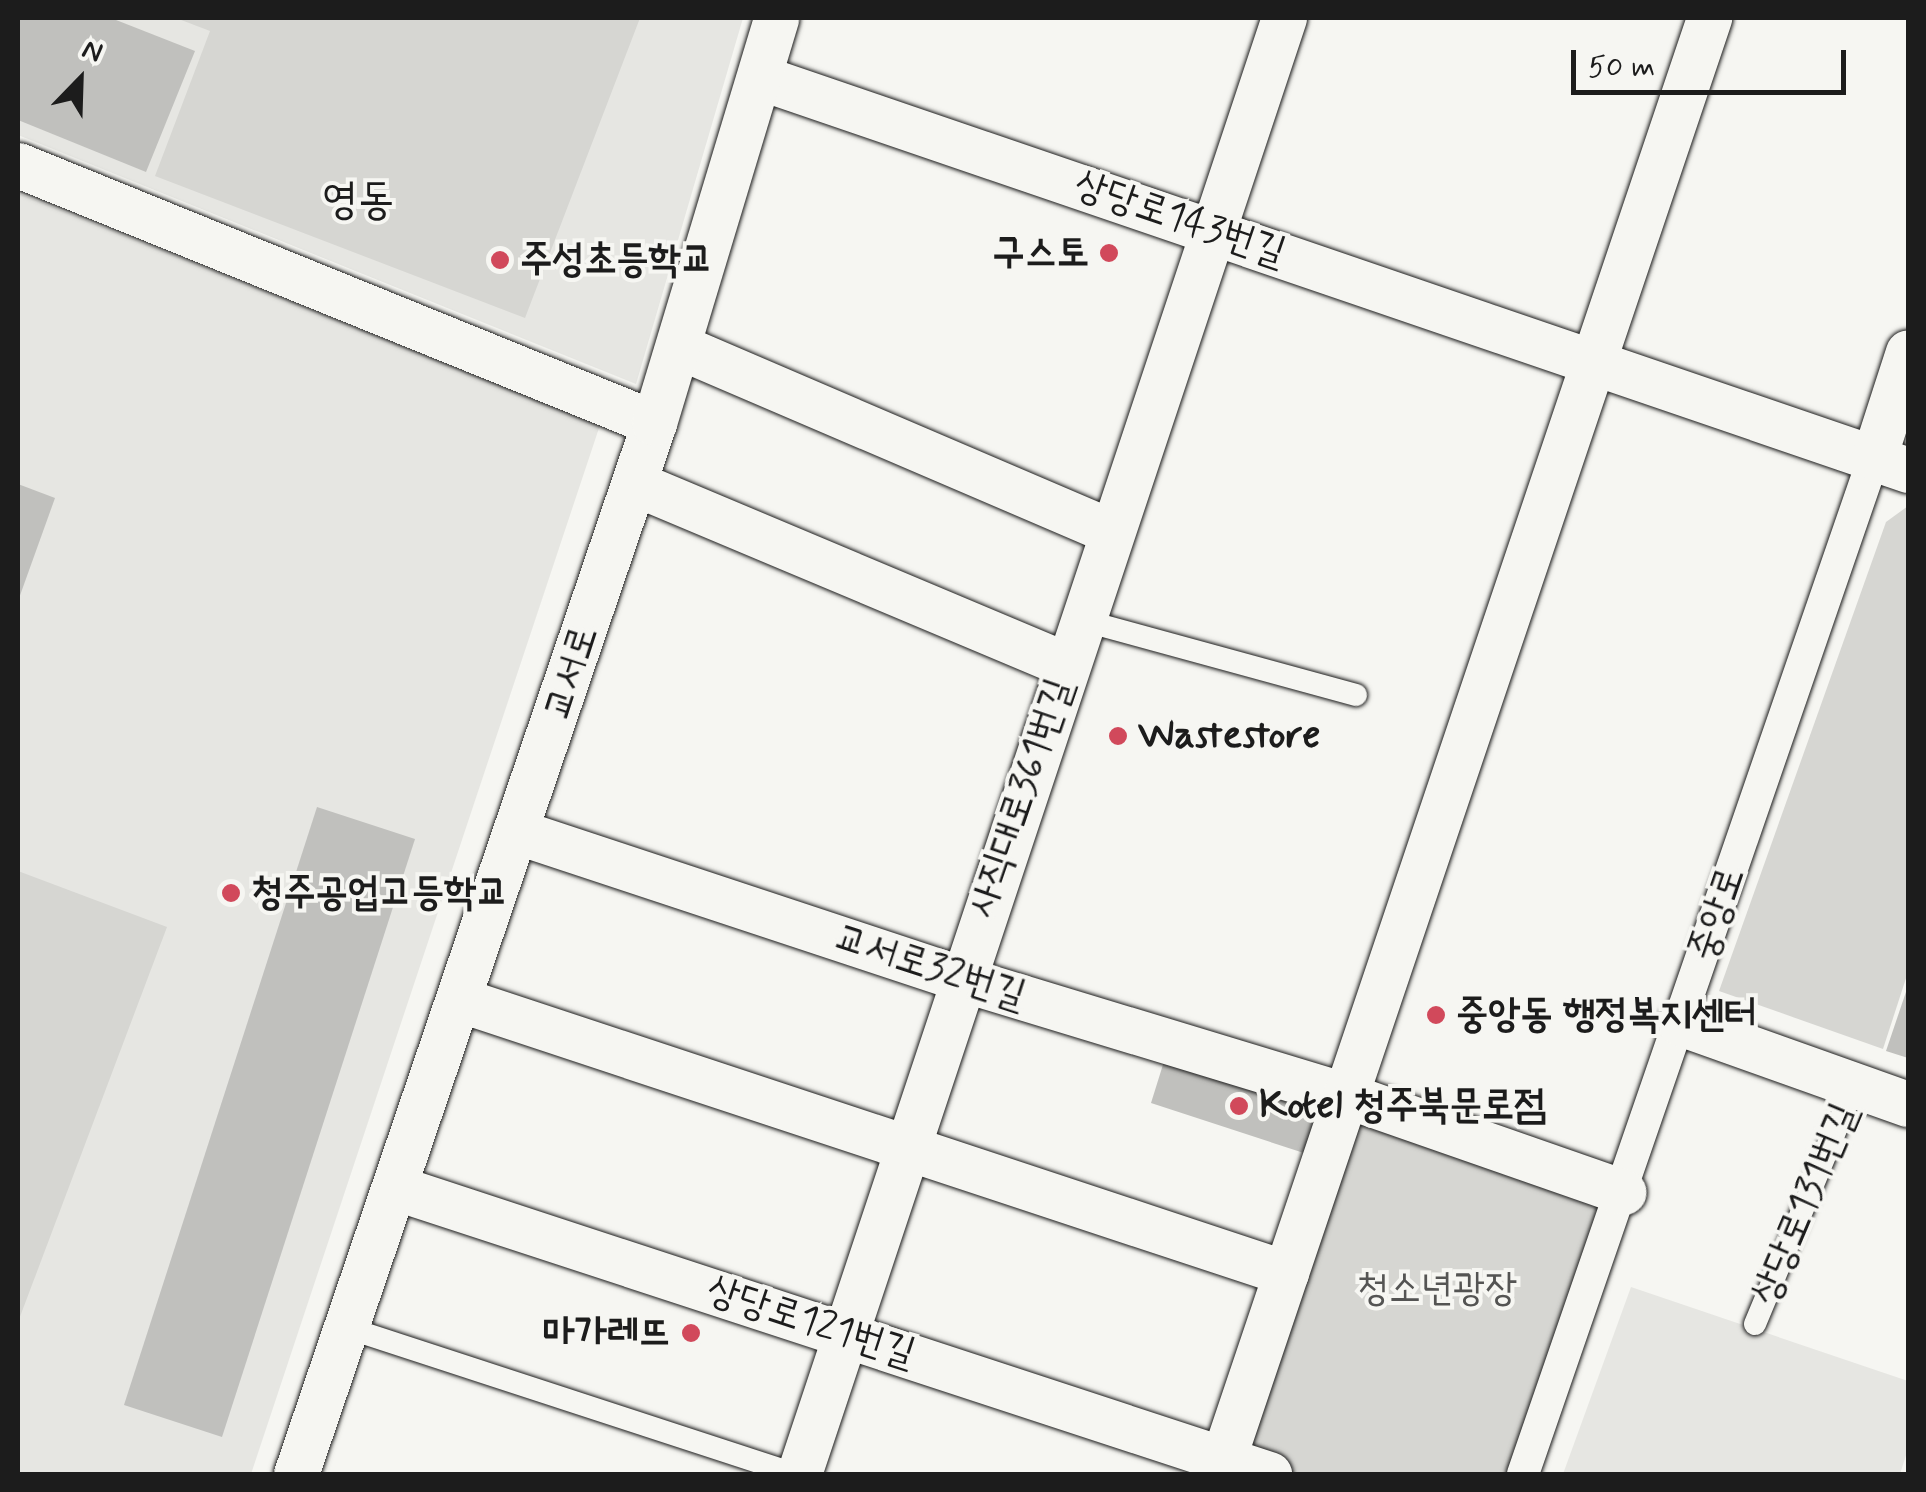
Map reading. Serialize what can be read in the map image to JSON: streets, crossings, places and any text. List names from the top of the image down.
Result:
{
  "streets": {
    "street": [
      "상당로143번길",
      "교서로",
      "사직대로361번길",
      "중앙로",
      "교서로32번길",
      "상당로131번길",
      "상당로121번길"
    ]
  },
  "crossings": [
    ["상당로143번길", "교서로"],
    ["상당로143번길", "사직대로361번길"],
    ["상당로143번길", "중앙로"],
    ["교서로", "교서로32번길"],
    ["교서로", "상당로121번길"],
    ["사직대로361번길", "교서로32번길"],
    ["사직대로361번길", "상당로121번길"],
    ["중앙로", "교서로32번길"],
    ["중앙로", "상당로131번길"]
  ],
  "districts": ["영동"],
  "parks": ["청소년광장"],
  "places": [
    "구스토",
    "주성초등학교",
    "Wastestore",
    "청주공업고등학교",
    "중앙동 행정복지센터",
    "Kotel 청주북문로점",
    "마가레뜨"
  ],
  "scale_bar": "50 m",
  "north": "top right"
}
